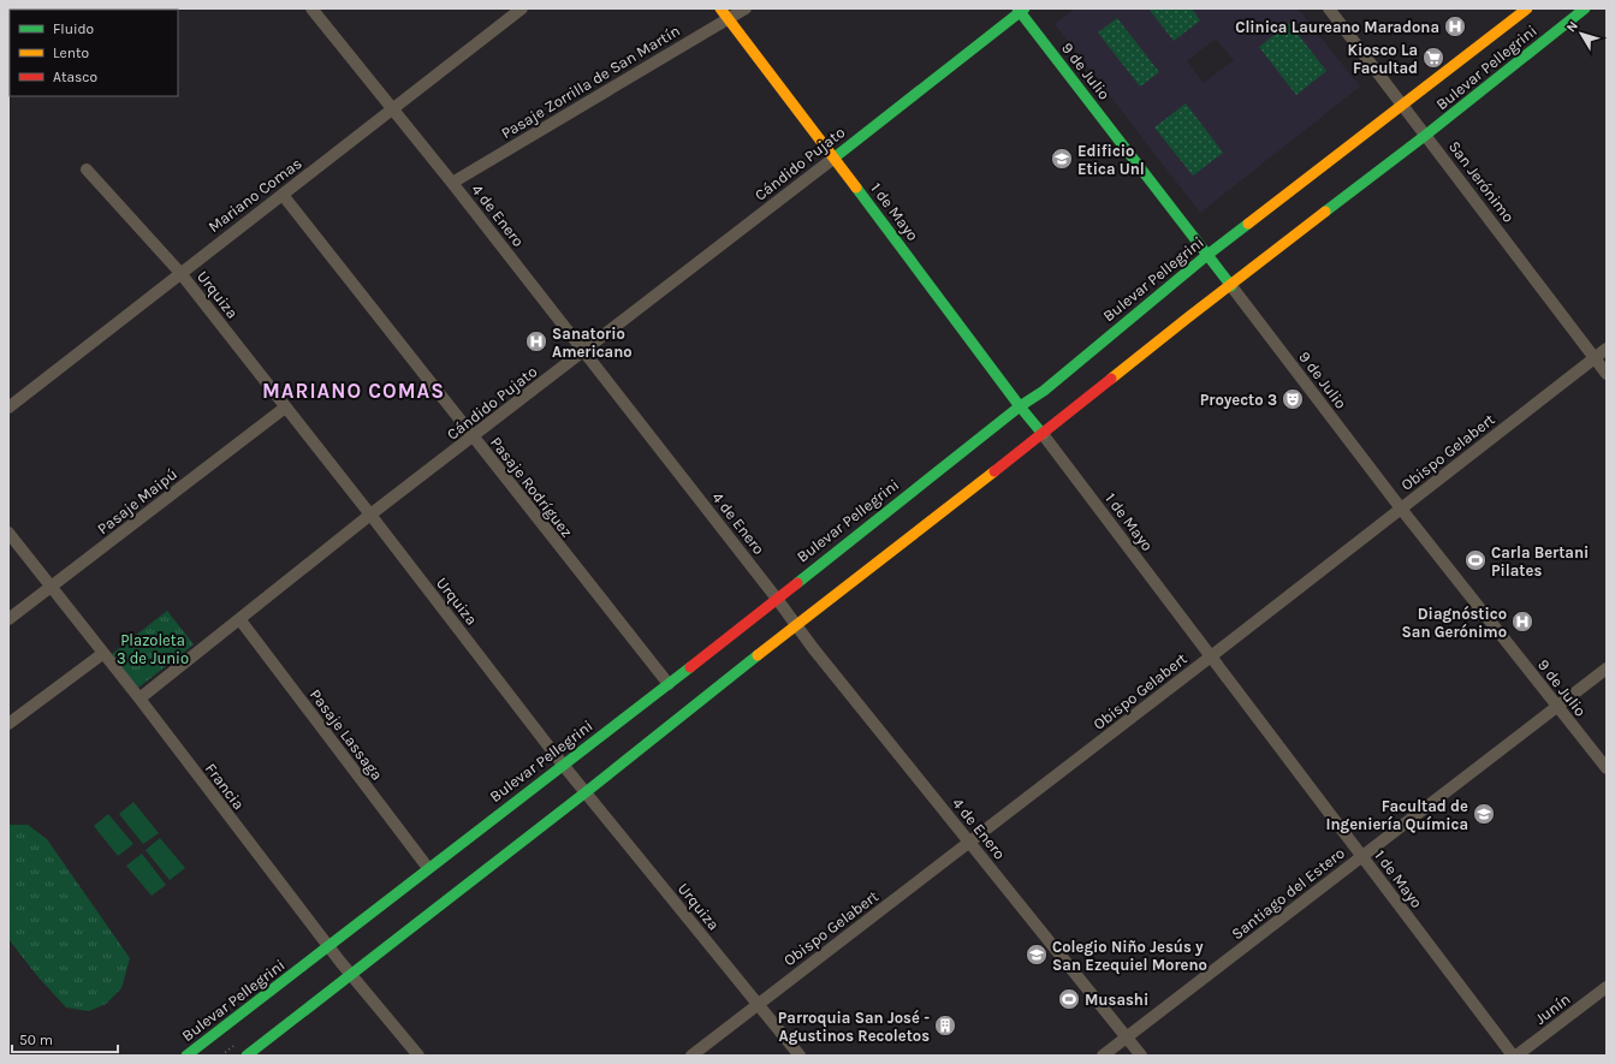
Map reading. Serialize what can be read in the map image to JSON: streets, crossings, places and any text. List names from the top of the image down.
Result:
{
  "streets": {
    "main road": [
      "Bulevar Pellegrini",
      "9 de Julio",
      "Cándido Pujato",
      "1 de Mayo"
    ],
    "street": [
      "Pasaje Zorrilla de San Martín",
      "San Jerónimo",
      "Mariano Comas",
      "4 de Enero",
      "Urquiza",
      "Obispo Gelabert",
      "Pasaje Rodríguez",
      "Pasaje Maipú",
      "Pasaje Lassaga",
      "Francia",
      "Santiago del Estero",
      "Junín"
    ]
  },
  "crossings": [
    ["Bulevar Pellegrini", "9 de Julio"],
    ["Bulevar Pellegrini", "San Jerónimo"],
    ["Bulevar Pellegrini", "1 de Mayo"],
    ["Bulevar Pellegrini", "4 de Enero"],
    ["Bulevar Pellegrini", "Urquiza"],
    ["Bulevar Pellegrini", "Pasaje Rodríguez"],
    ["Bulevar Pellegrini", "Pasaje Lassaga"],
    ["Bulevar Pellegrini", "Francia"],
    ["9 de Julio", "Cándido Pujato"],
    ["9 de Julio", "Obispo Gelabert"],
    ["9 de Julio", "Santiago del Estero"],
    ["Pasaje Zorrilla de San Martín", "1 de Mayo"],
    ["Pasaje Zorrilla de San Martín", "4 de Enero"],
    ["Cándido Pujato", "1 de Mayo"],
    ["Cándido Pujato", "4 de Enero"],
    ["Cándido Pujato", "Urquiza"],
    ["Cándido Pujato", "Pasaje Rodríguez"],
    ["Cándido Pujato", "Pasaje Lassaga"],
    ["Cándido Pujato", "Francia"],
    ["San Jerónimo", "Obispo Gelabert"],
    ["Mariano Comas", "4 de Enero"],
    ["Mariano Comas", "Urquiza"],
    ["Mariano Comas", "Pasaje Rodríguez"],
    ["1 de Mayo", "Obispo Gelabert"],
    ["1 de Mayo", "Santiago del Estero"],
    ["4 de Enero", "Obispo Gelabert"],
    ["4 de Enero", "Santiago del Estero"],
    ["Urquiza", "Obispo Gelabert"],
    ["Urquiza", "Pasaje Maipú"],
    ["Pasaje Maipú", "Francia"]
  ],
  "districts": ["MARIANO COMAS"],
  "parks": ["Plazoleta 3 de Junio"],
  "places": {
    "hospital": ["Clinica Laureano Maradona", "Sanatorio Americano", "Diagnóstico San Gerónimo"],
    "supermarket": ["Kiosco La Facultad"],
    "school or university": ["Edificio Etica Unl", "Facultad de Ingeniería Química", "Colegio Niño Jesús y San Ezequiel Moreno"],
    "theatre": ["Proyecto 3"],
    "sports": ["Carla Bertani Pilates", "Musashi"],
    "building": ["Parroquia San José - Agustinos Recoletos"]
  },
  "legend": ["Fluido", "Lento", "Atasco"],
  "scale_bar": "50 m",
  "north": "top left"
}
